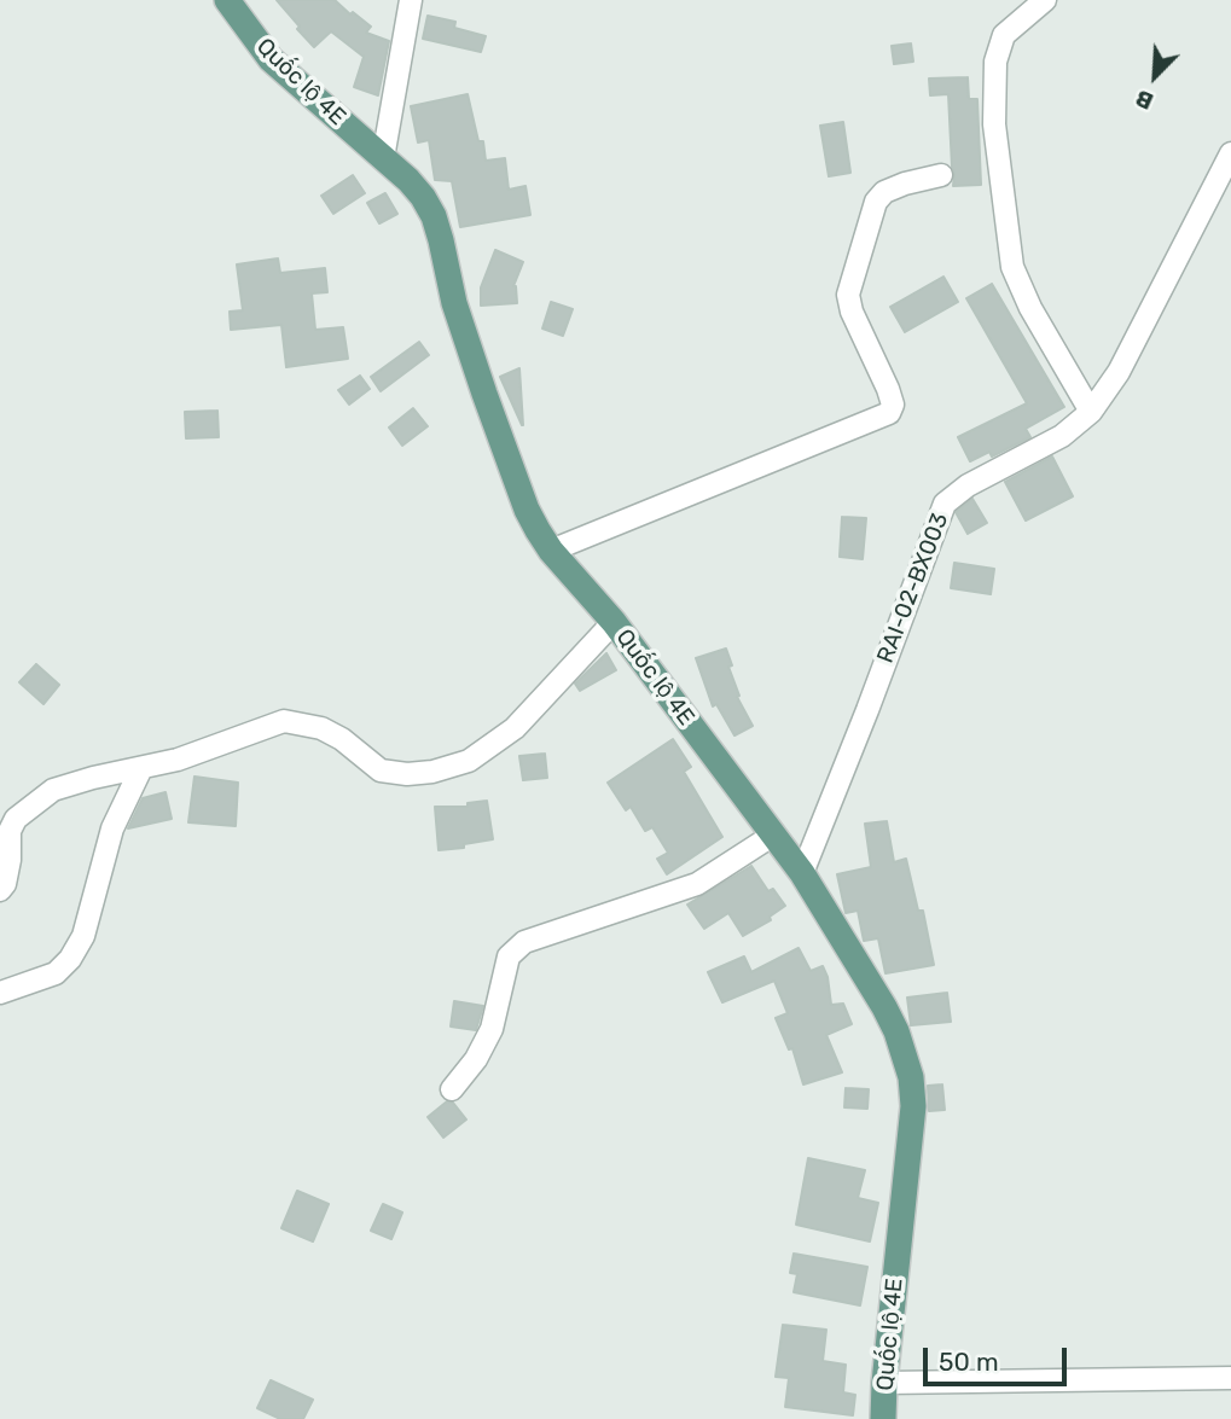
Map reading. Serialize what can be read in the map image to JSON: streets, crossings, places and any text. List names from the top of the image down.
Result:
{
  "streets": {
    "main road": ["Quốc lộ 4E"],
    "street": ["RAI-02-BX003"]
  },
  "crossings": [
    ["Quốc lộ 4E", "RAI-02-BX003"]
  ],
  "scale_bar": "50 m",
  "north": "bottom left"
}
